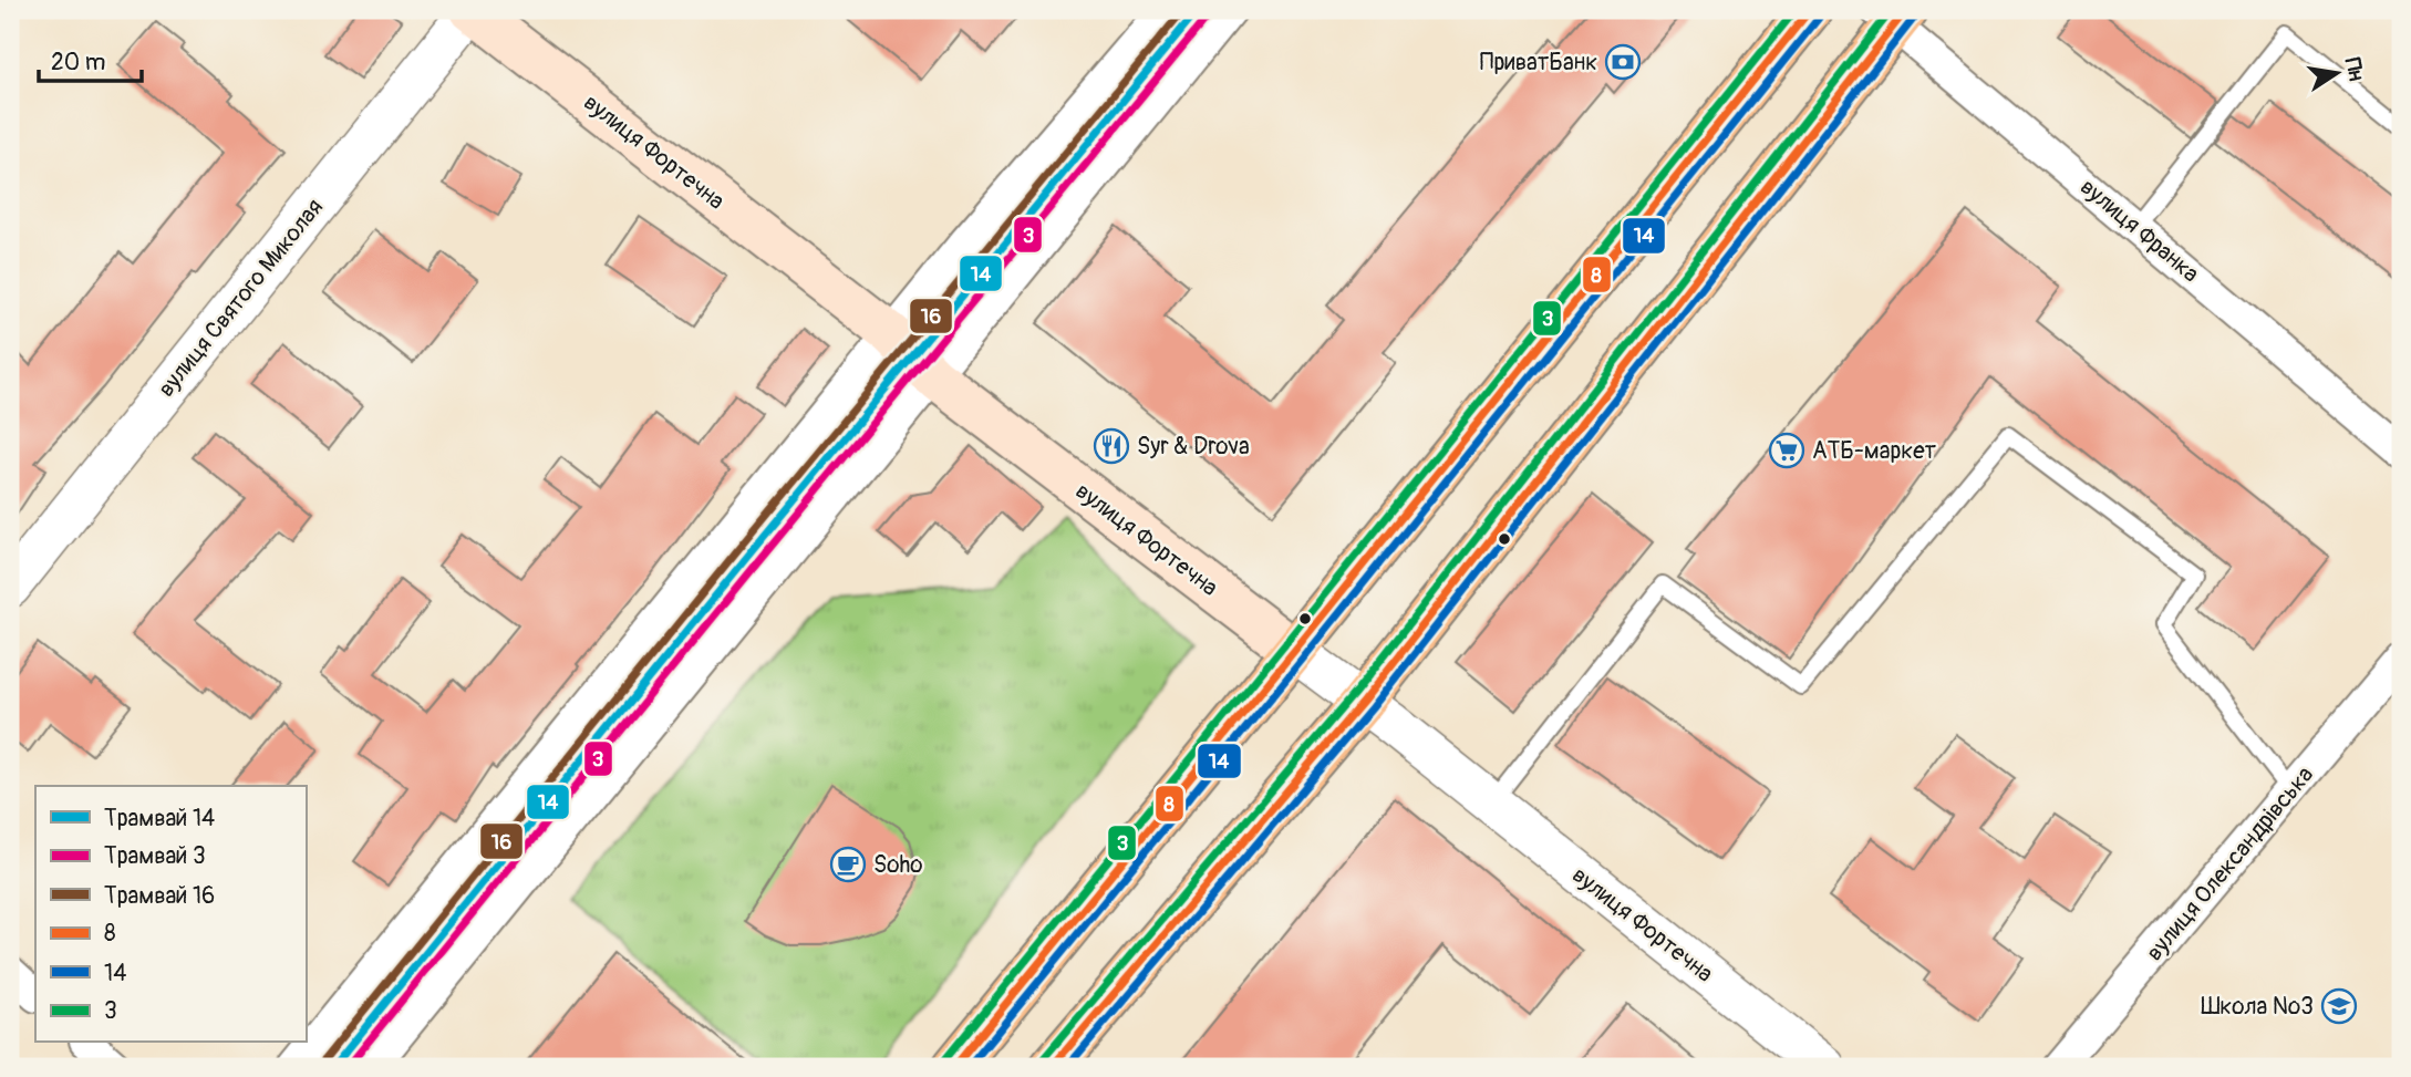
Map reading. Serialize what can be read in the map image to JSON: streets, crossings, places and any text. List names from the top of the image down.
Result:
{
  "streets": {
    "main road": ["вулиця Фортечна"],
    "street": ["вулиця Франка", "вулиця Святого Миколая", "вулиця Олександрівська"]
  },
  "crossings": [
    ["вулиця Фортечна", "вулиця Святого Миколая"]
  ],
  "places": {
    "bank": ["ПриватБанк"],
    "restaurant": ["Syr & Drova"],
    "supermarket": ["АТБ-маркет"],
    "cafe": ["Soho"],
    "school or university": ["Школа №3"]
  },
  "lines": [
    "tram line 14",
    "tram line 16",
    "transit line 8",
    "transit line 3",
    "transit line 14",
    "tram line 3"
  ],
  "legend": [
    "Трамвай 14",
    "Трамвай 3",
    "Трамвай 16",
    "8",
    "14",
    "3"
  ],
  "scale_bar": "20 m",
  "north": "right"
}
